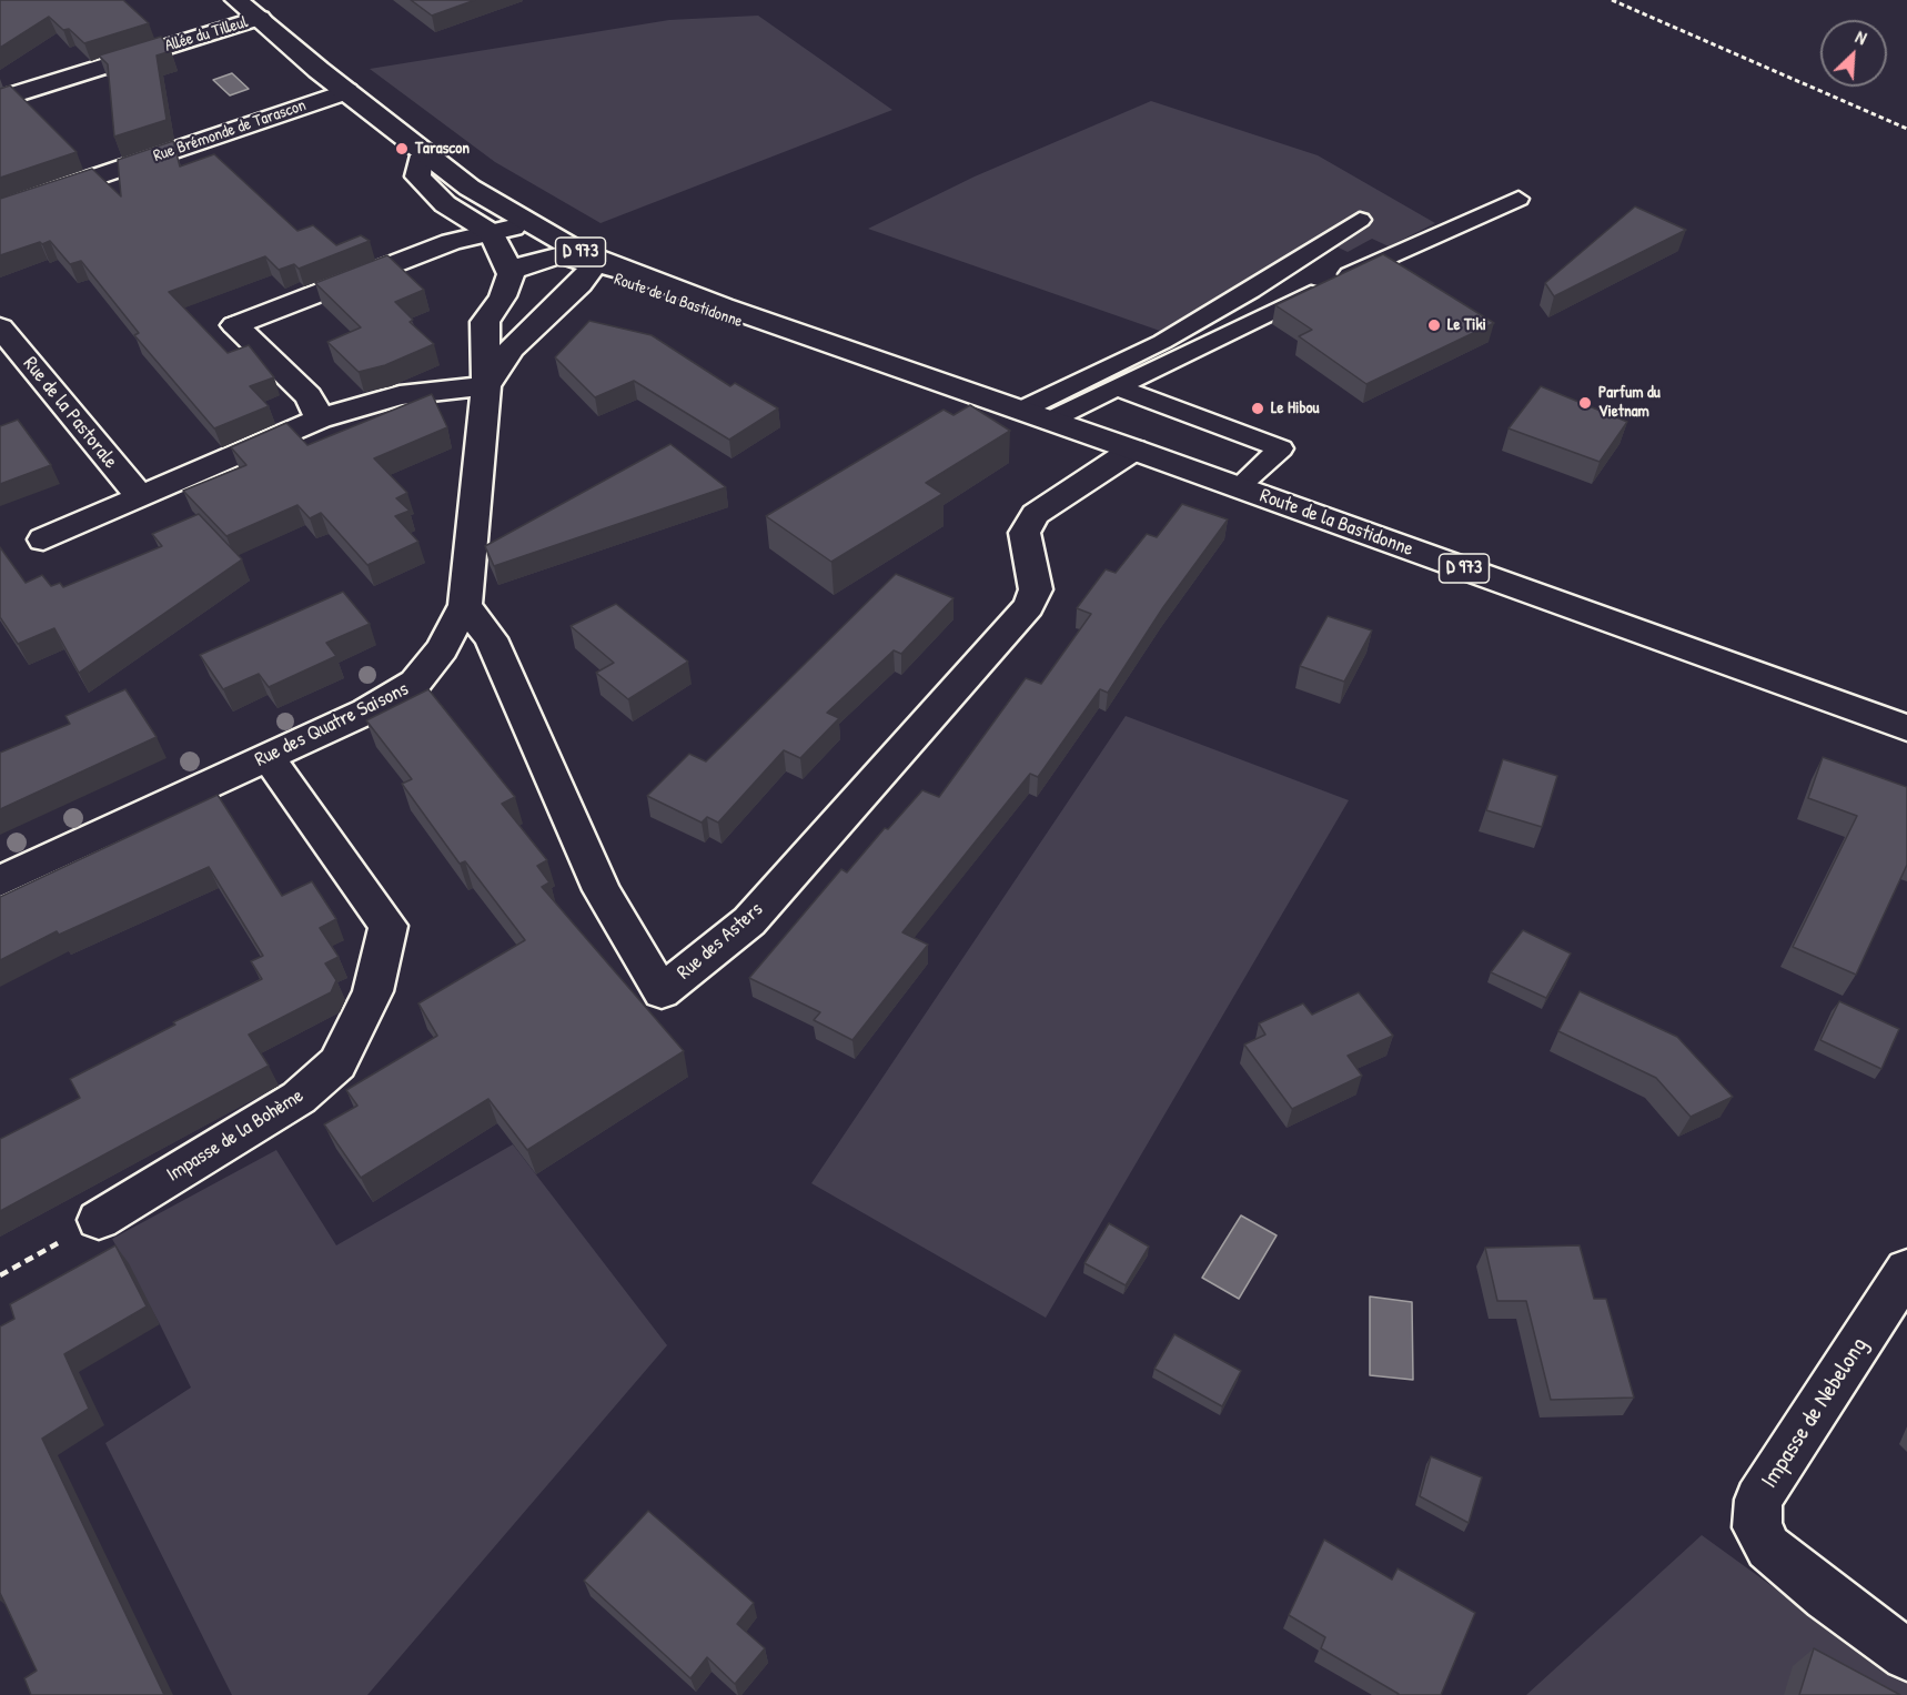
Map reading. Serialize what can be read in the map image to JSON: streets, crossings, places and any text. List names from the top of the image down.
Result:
{
  "streets": {
    "street": [
      "Allée du Tilleul",
      "Rue Brémonde de Tarascon",
      "D 973",
      "Route de la Bastidonne",
      "Rue de la Pastorale",
      "Rue des Quatre Saisons",
      "Rue des Asters",
      "Impasse de la Bohème",
      "Impasse de Nebelong"
    ]
  },
  "crossings": [
    ["Allée du Tilleul", "Route de la Bastidonne"],
    ["Rue Brémonde de Tarascon", "Route de la Bastidonne"],
    ["Route de la Bastidonne", "Rue des Quatre Saisons"],
    ["Route de la Bastidonne", "Rue des Asters"],
    ["Rue des Quatre Saisons", "Rue des Asters"],
    ["Rue des Quatre Saisons", "Impasse de la Bohème"]
  ],
  "places": [
    "Tarascon",
    "Le Tiki",
    "Parfum du Vietnam",
    "Le Hibou"
  ],
  "north": "top right"
}
